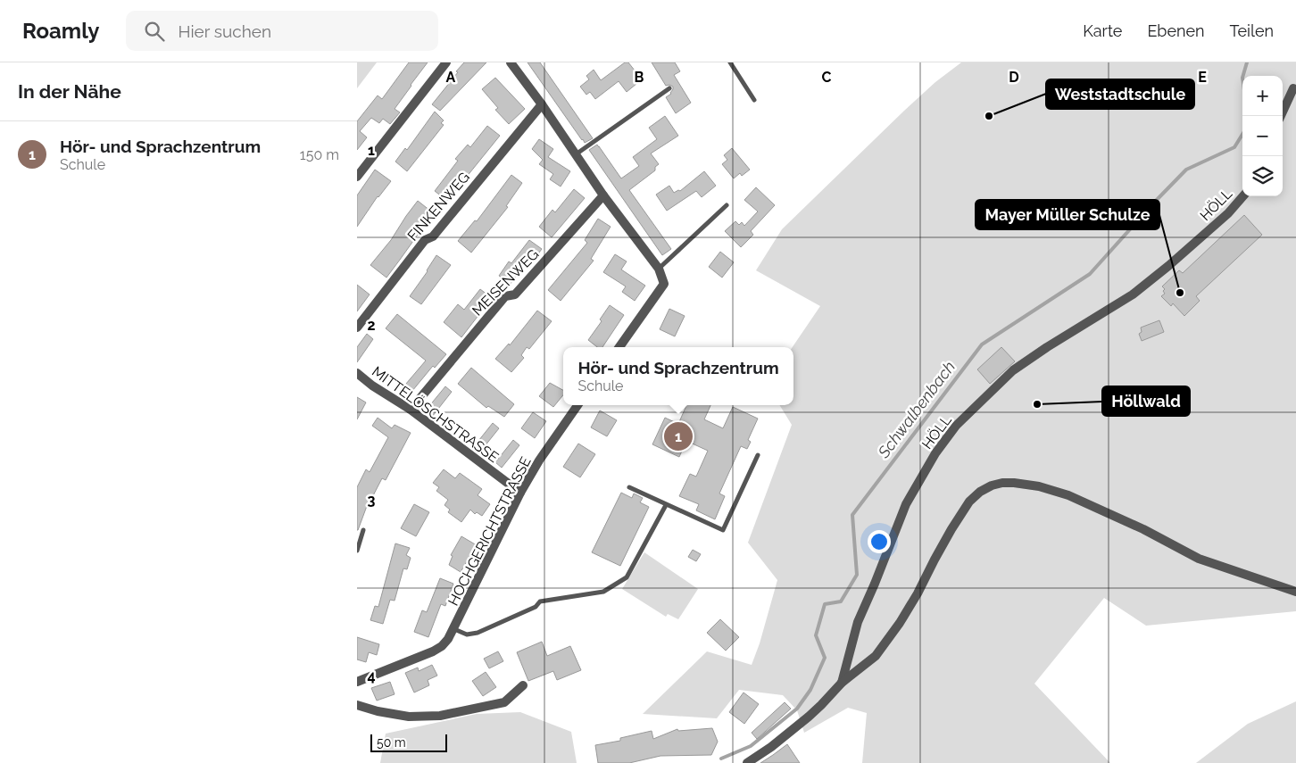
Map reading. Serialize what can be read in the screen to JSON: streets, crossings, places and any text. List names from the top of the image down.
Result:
{
  "streets": {
    "street": [
      "HÖLL",
      "FINKENWEG",
      "MEISENWEG",
      "MITTELÖSCHSTRASSE",
      "HOCHGERICHTSTRASSE"
    ]
  },
  "crossings": [
    ["MEISENWEG", "MITTELÖSCHSTRASSE"],
    ["MITTELÖSCHSTRASSE", "HOCHGERICHTSTRASSE"]
  ],
  "water": ["Schwalbenbach"],
  "places": ["Weststadtschule", "Mayer Müller Schulze", "Höllwald"],
  "scale_bar": "50 m",
  "page": {
    "header": "Roamly",
    "search": "Hier suchen",
    "nav": ["Karte", "Ebenen", "Teilen"],
    "heading": "In der Nähe",
    "map_buttons": ["+", "−"],
    "list": [
      {
        "mark": "1",
        "name": "Hör- und Sprachzentrum",
        "note": "Schule",
        "value": "150 m"
      }
    ],
    "popup": ["Hör- und Sprachzentrum", "Schule"],
    "pins": "1",
    "scale": "50 m"
  },
  "grid": {
    "columns": [
      "A",
      "B",
      "C",
      "D",
      "E"
    ],
    "rows": [
      "1",
      "2",
      "3",
      "4"
    ]
  }
}
